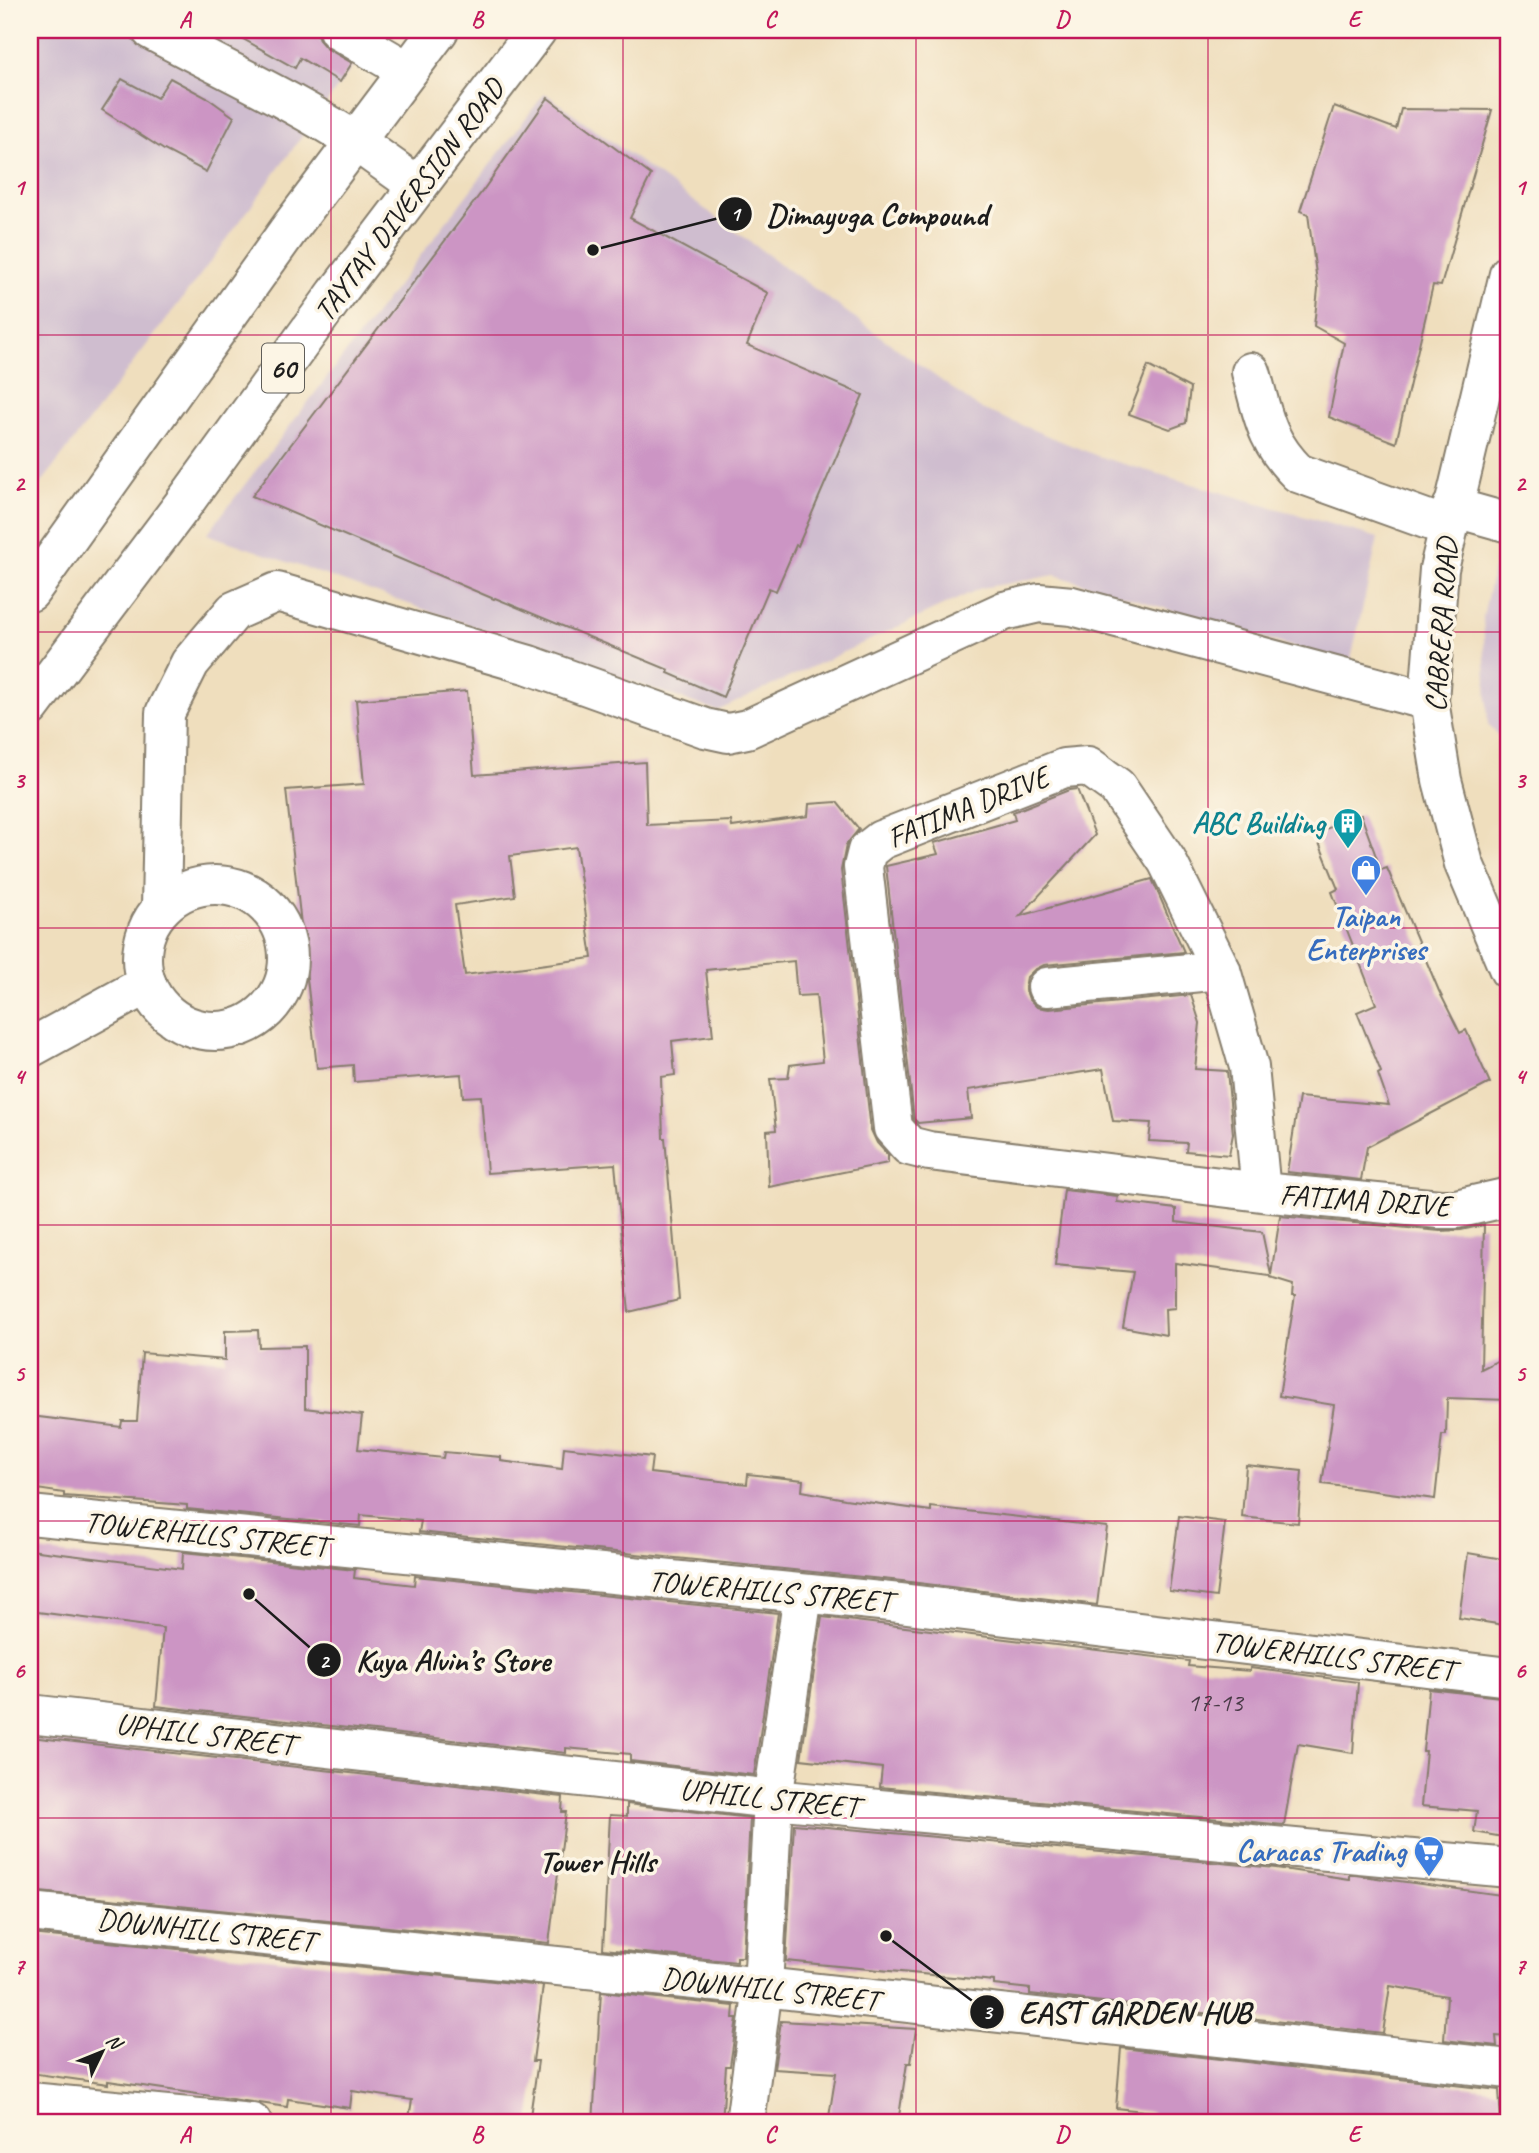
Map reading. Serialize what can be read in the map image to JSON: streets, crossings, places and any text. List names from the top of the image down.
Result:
{
  "streets": {
    "street": [
      "TAYTAY DIVERSION ROAD",
      "60",
      "CABRERA ROAD",
      "FATIMA DRIVE",
      "TOWERHILLS STREET",
      "UPHILL STREET",
      "DOWNHILL STREET"
    ]
  },
  "districts": ["Tower Hills"],
  "places": {
    "other": ["Dimayuga Compound", "Kuya Alvin’s Store", "EAST GARDEN HUB"],
    "building": ["ABC Building"],
    "shop": ["Taipan Enterprises"],
    "supermarket": ["Caracas Trading"]
  },
  "house_numbers": ["17-13"],
  "north": "top right",
  "grid": {
    "columns": [
      "A",
      "B",
      "C",
      "D",
      "E"
    ],
    "rows": [
      "1",
      "2",
      "3",
      "4",
      "5",
      "6",
      "7"
    ]
  }
}
